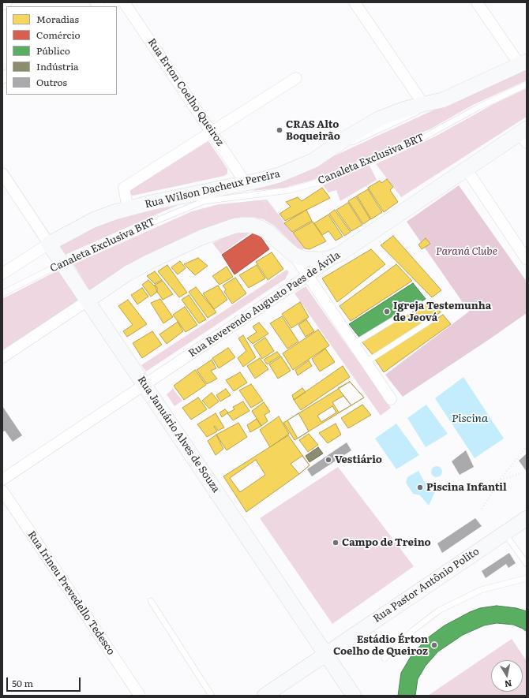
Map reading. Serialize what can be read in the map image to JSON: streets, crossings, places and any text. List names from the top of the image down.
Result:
{
  "streets": {
    "main road": [
      "Rua Wilson Dacheux Pereira",
      "Rua Reverendo Augusto Paes de Ávila",
      "Rua Januário Alves de Souza",
      "Rua Pastor Antônio Polito"
    ],
    "street": ["Rua Erton Coelho Queiroz", "Rua Irineu Prevedello Tedesco"],
    "lane": ["Canaleta Exclusiva BRT"]
  },
  "crossings": [
    ["Rua Erton Coelho Queiroz", "Canaleta Exclusiva BRT"],
    ["Rua Erton Coelho Queiroz", "Rua Wilson Dacheux Pereira"],
    ["Canaleta Exclusiva BRT", "Rua Wilson Dacheux Pereira"],
    ["Canaleta Exclusiva BRT", "Rua Januário Alves de Souza"],
    ["Rua Wilson Dacheux Pereira", "Rua Januário Alves de Souza"],
    ["Rua Reverendo Augusto Paes de Ávila", "Rua Januário Alves de Souza"],
    ["Rua Januário Alves de Souza", "Rua Pastor Antônio Polito"]
  ],
  "water": ["Piscina"],
  "parks": ["Paraná Clube"],
  "places": [
    "CRAS Alto Boqueirão",
    "Igreja Testemunha de Jeová",
    "Vestiário",
    "Piscina Infantil",
    "Campo de Treino",
    "Estádio Érton Coelho de Queiroz"
  ],
  "legend": [
    "Moradias",
    "Comércio",
    "Público",
    "Indústria",
    "Outros"
  ],
  "scale_bar": "50 m",
  "north": "bottom"
}
